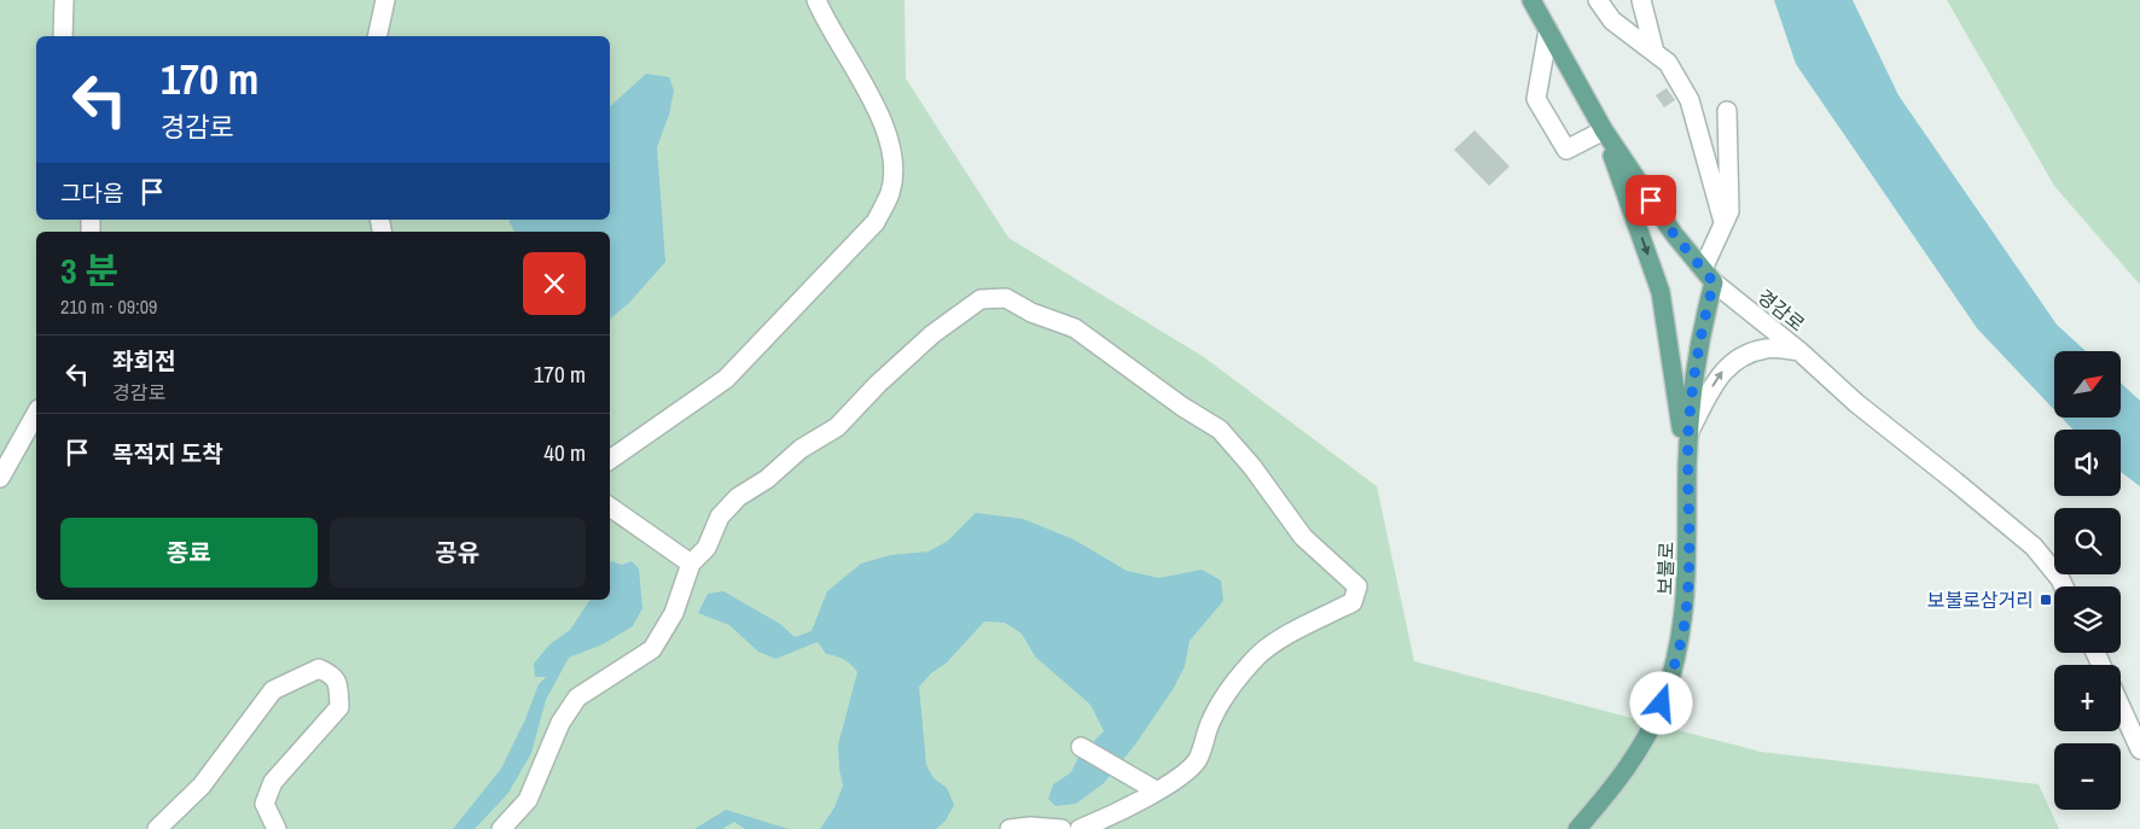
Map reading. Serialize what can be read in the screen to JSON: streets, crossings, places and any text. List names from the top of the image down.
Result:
{
  "streets": {
    "main road": ["경감로", "보불로"]
  },
  "crossings": [
    ["경감로", "보불로"]
  ],
  "places": {
    "transit": ["보불로삼거리"]
  },
  "north": "top right",
  "page": {
    "turn": ["170 m", "경감로"],
    "then": "그다음",
    "heading": ["3 분", "210 m · 09:09"],
    "list": [
      {
        "name": "좌회전",
        "note": "경감로",
        "value": "170 m"
      },
      {
        "name": "목적지 도착",
        "value": "40 m"
      }
    ],
    "map_buttons": ["+", "−"],
    "buttons": ["종료", "공유"]
  }
}
